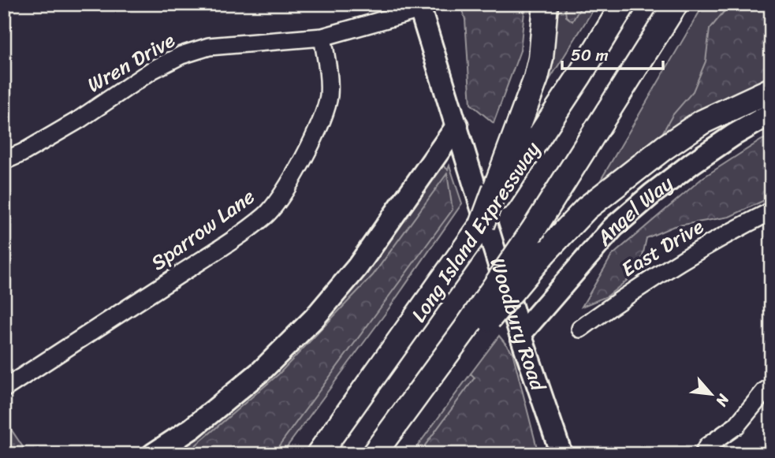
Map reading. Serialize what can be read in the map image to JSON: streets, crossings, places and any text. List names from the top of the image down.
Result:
{
  "streets": {
    "highway": ["Long Island Expressway"],
    "main road": ["Angel Way", "Woodbury Road"],
    "street": ["Wren Drive", "Sparrow Lane", "East Drive"]
  },
  "crossings": [
    ["Wren Drive", "Sparrow Lane"],
    ["Wren Drive", "Woodbury Road"],
    ["Angel Way", "Woodbury Road"]
  ],
  "scale_bar": "50 m",
  "north": "bottom right"
}
